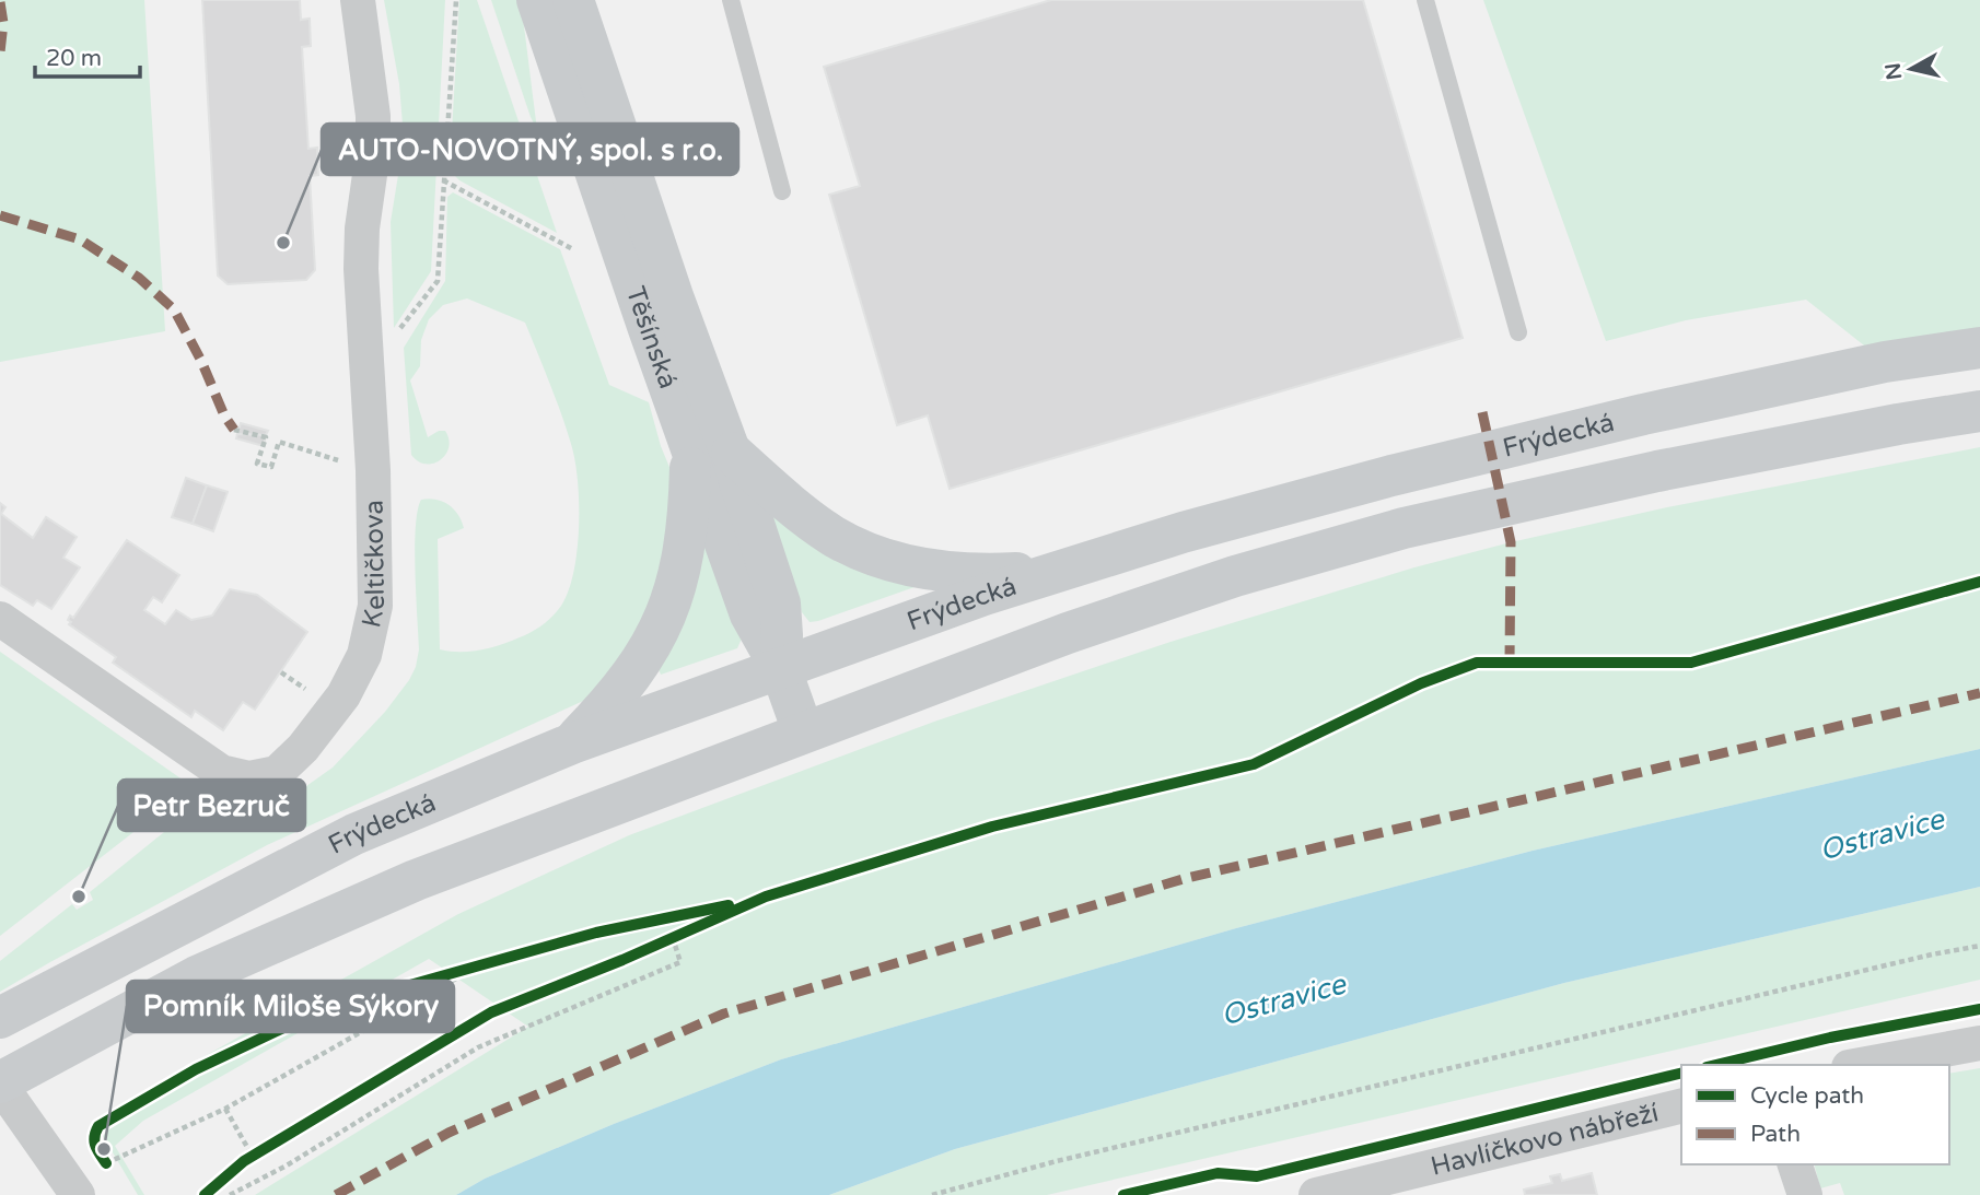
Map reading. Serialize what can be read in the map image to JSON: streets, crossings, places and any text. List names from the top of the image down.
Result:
{
  "streets": {
    "main road": ["Těšínská", "Frýdecká"],
    "street": ["Keltičkova", "Havlíčkovo nábřeží"]
  },
  "crossings": [
    ["Těšínská", "Frýdecká"]
  ],
  "water": ["Ostravice"],
  "places": ["AUTO-NOVOTNÝ, spol. s r.o.", "Petr Bezruč", "Pomník Miloše Sýkory"],
  "legend": ["Cycle path", "Path"],
  "scale_bar": "20 m",
  "north": "left"
}
